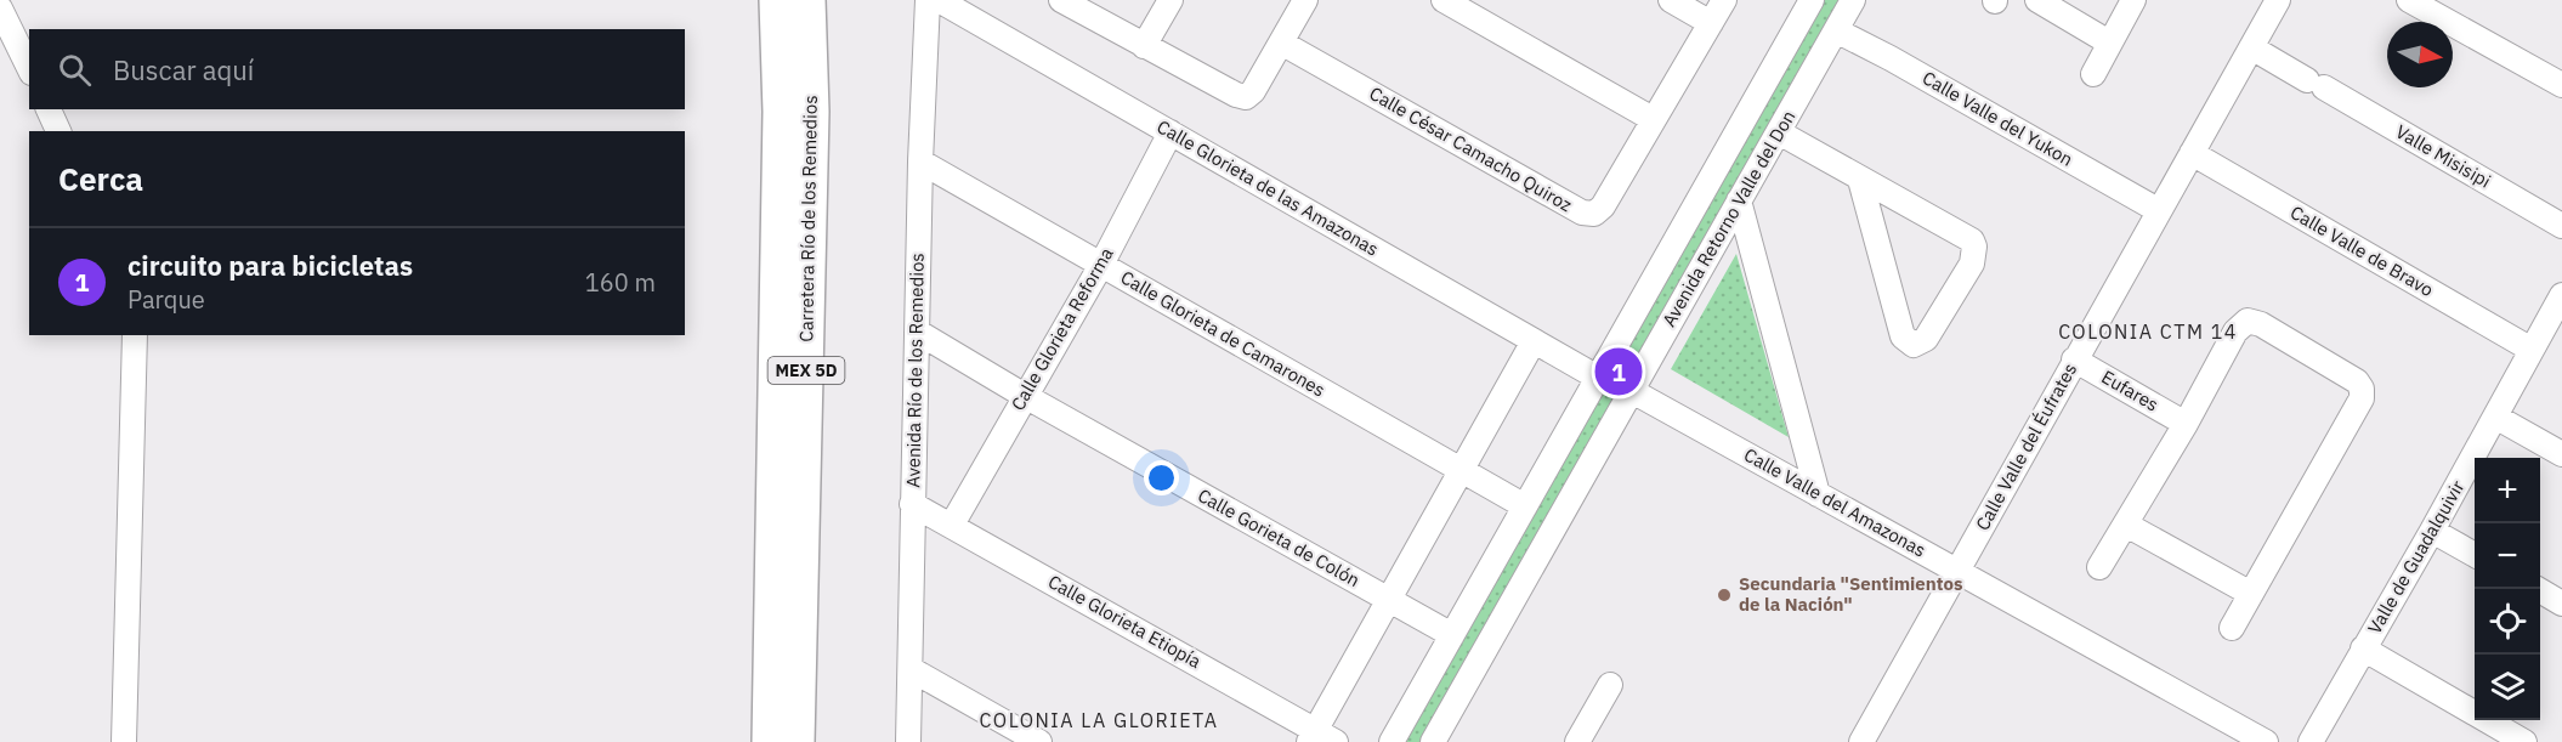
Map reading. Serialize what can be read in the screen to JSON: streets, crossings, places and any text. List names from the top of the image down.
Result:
{
  "streets": {
    "highway": ["Carretera Río de los Remedios", "MEX 5D"],
    "street": [
      "Calle Valle del Yukon",
      "Calle César Camacho Quiroz",
      "Valle Misisipi",
      "Calle Glorieta de las Amazonas",
      "Avenida Retorno Valle del Don",
      "Calle Valle de Bravo",
      "Calle Glorieta Reforma",
      "Calle Glorieta de Camarones",
      "Avenida Río de los Remedios",
      "Eufares",
      "Calle Valle del Éufrates",
      "Calle Valle del Amazonas",
      "Calle Gorieta de Colón",
      "Valle de Guadalquivir",
      "Calle Glorieta Etiopía"
    ]
  },
  "crossings": [
    ["Calle Valle del Yukon", "Avenida Retorno Valle del Don"],
    ["Calle Valle del Yukon", "Calle Valle del Éufrates"],
    ["Valle Misisipi", "Calle Valle del Éufrates"],
    ["Calle Glorieta de las Amazonas", "Avenida Retorno Valle del Don"],
    ["Calle Glorieta de las Amazonas", "Calle Glorieta Reforma"],
    ["Avenida Retorno Valle del Don", "Calle Glorieta de Camarones"],
    ["Avenida Retorno Valle del Don", "Calle Valle del Amazonas"],
    ["Avenida Retorno Valle del Don", "Calle Gorieta de Colón"],
    ["Calle Valle de Bravo", "Calle Valle del Éufrates"],
    ["Calle Valle de Bravo", "Valle de Guadalquivir"],
    ["Calle Glorieta Reforma", "Calle Glorieta de Camarones"],
    ["Calle Glorieta Reforma", "Calle Gorieta de Colón"],
    ["Calle Glorieta Reforma", "Calle Glorieta Etiopía"],
    ["Calle Glorieta de Camarones", "Avenida Río de los Remedios"],
    ["Avenida Río de los Remedios", "Calle Gorieta de Colón"],
    ["Avenida Río de los Remedios", "Calle Glorieta Etiopía"],
    ["Eufares", "Calle Valle del Éufrates"],
    ["Calle Valle del Éufrates", "Calle Valle del Amazonas"]
  ],
  "districts": ["COLONIA CTM 14", "COLONIA LA GLORIETA"],
  "places": ["Secundaria \"Sentimientos de la Nación\""],
  "north": "right",
  "page": {
    "search": "Buscar aquí",
    "heading": "Cerca",
    "list": [
      {
        "mark": "1",
        "name": "circuito para bicicletas",
        "note": "Parque",
        "value": "160 m"
      }
    ],
    "pins": "1",
    "map_buttons": ["+", "−"]
  }
}
